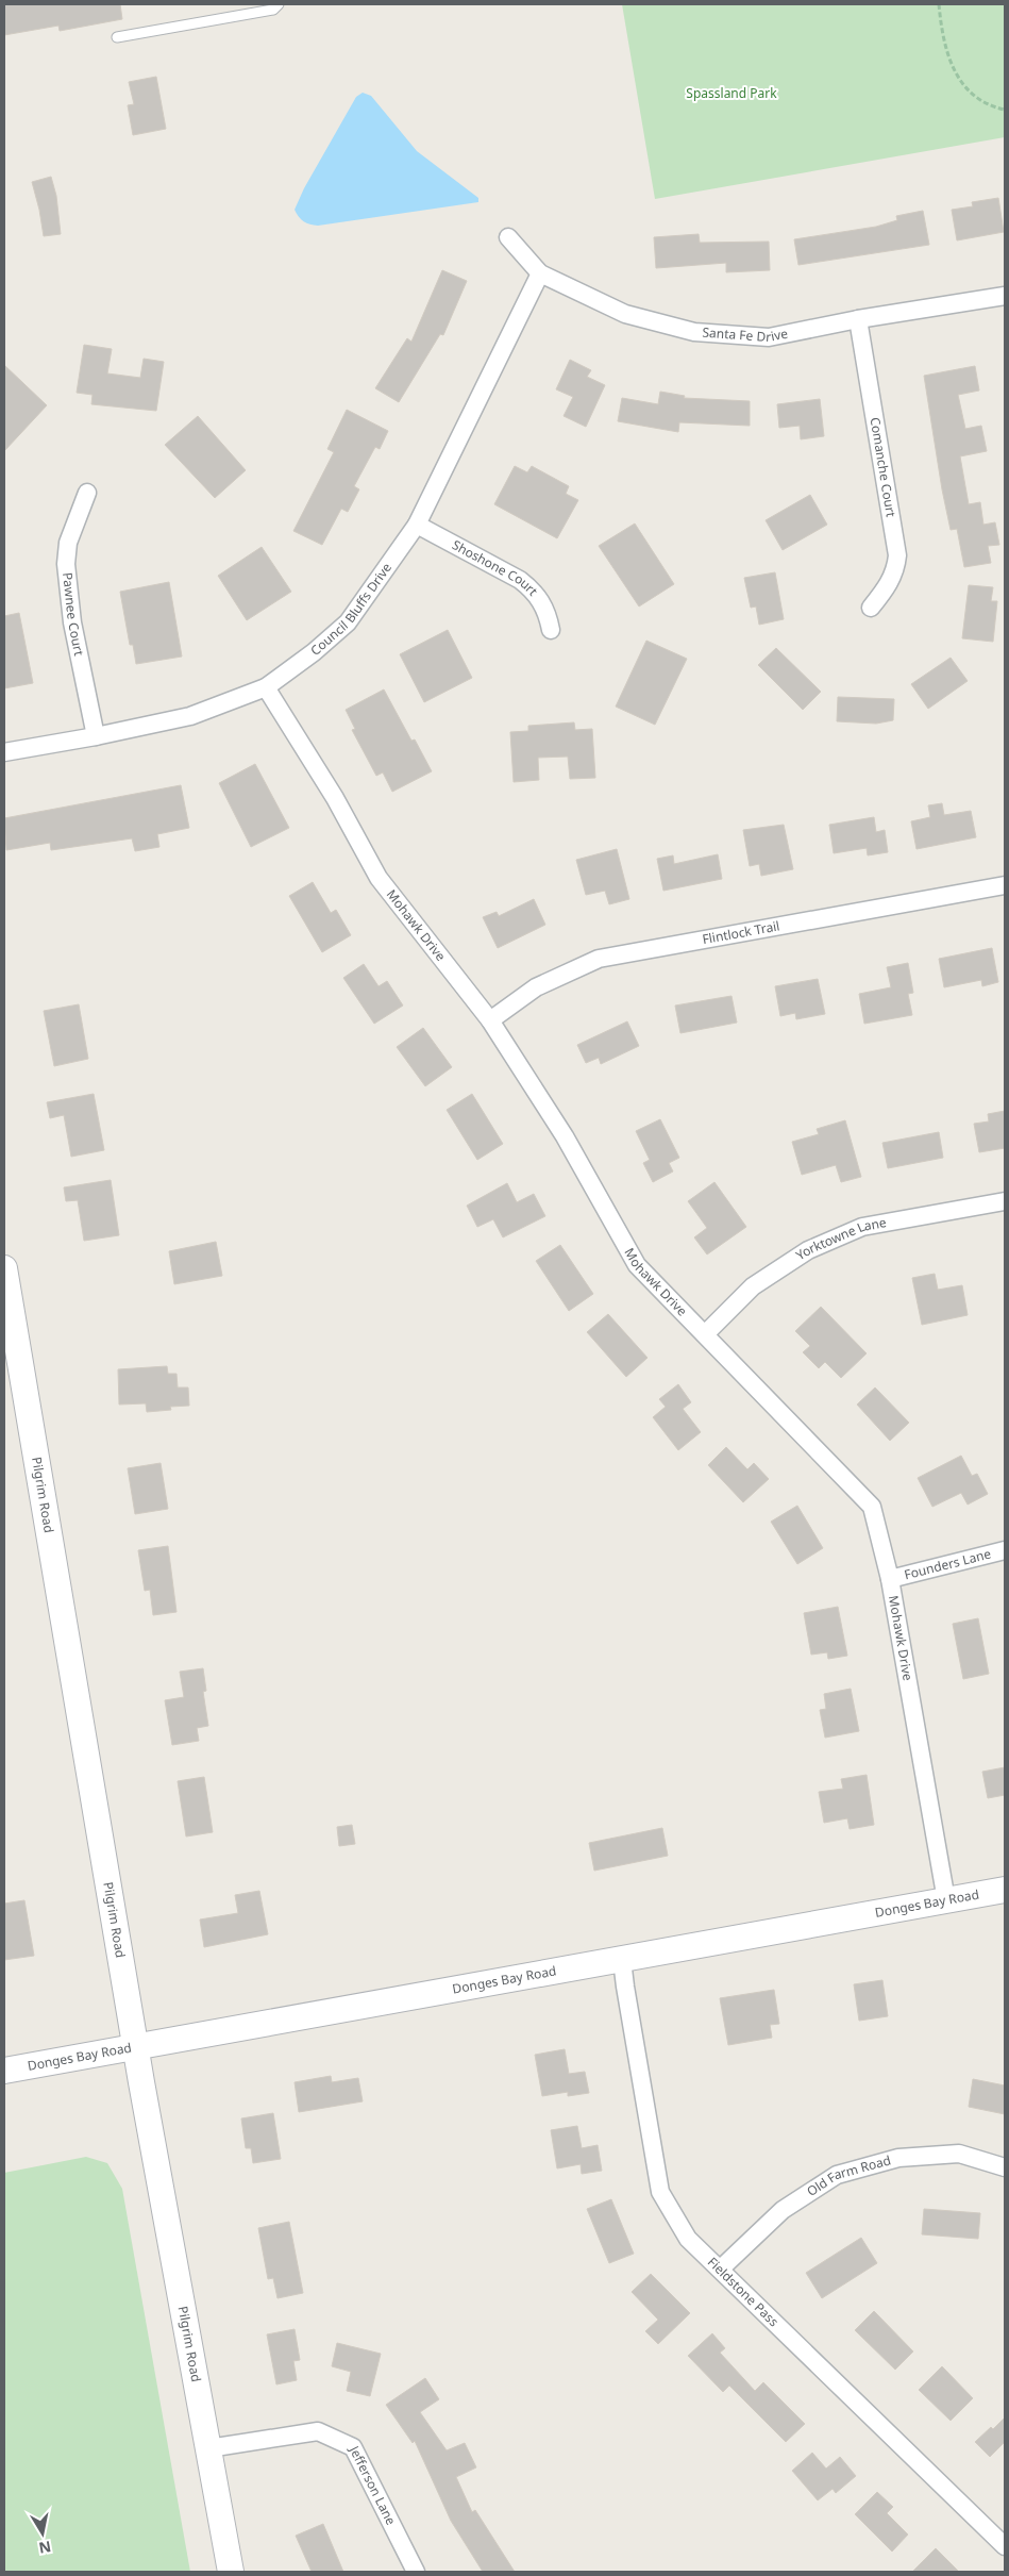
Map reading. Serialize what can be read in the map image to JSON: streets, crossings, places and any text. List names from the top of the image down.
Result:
{
  "streets": {
    "street": [
      "Santa Fe Drive",
      "Comanche Court",
      "Shoshone Court",
      "Council Bluffs Drive",
      "Pawnee Court",
      "Mohawk Drive",
      "Flintlock Trail",
      "Yorktowne Lane",
      "Pilgrim Road",
      "Founders Lane",
      "Donges Bay Road",
      "Old Farm Road",
      "Fieldstone Pass",
      "Jefferson Lane"
    ]
  },
  "crossings": [
    ["Santa Fe Drive", "Comanche Court"],
    ["Santa Fe Drive", "Council Bluffs Drive"],
    ["Shoshone Court", "Council Bluffs Drive"],
    ["Council Bluffs Drive", "Pawnee Court"],
    ["Council Bluffs Drive", "Mohawk Drive"],
    ["Mohawk Drive", "Flintlock Trail"],
    ["Mohawk Drive", "Yorktowne Lane"],
    ["Mohawk Drive", "Founders Lane"],
    ["Mohawk Drive", "Donges Bay Road"],
    ["Pilgrim Road", "Donges Bay Road"],
    ["Pilgrim Road", "Jefferson Lane"],
    ["Donges Bay Road", "Fieldstone Pass"],
    ["Old Farm Road", "Fieldstone Pass"]
  ],
  "parks": ["Spassland Park"],
  "north": "bottom"
}
